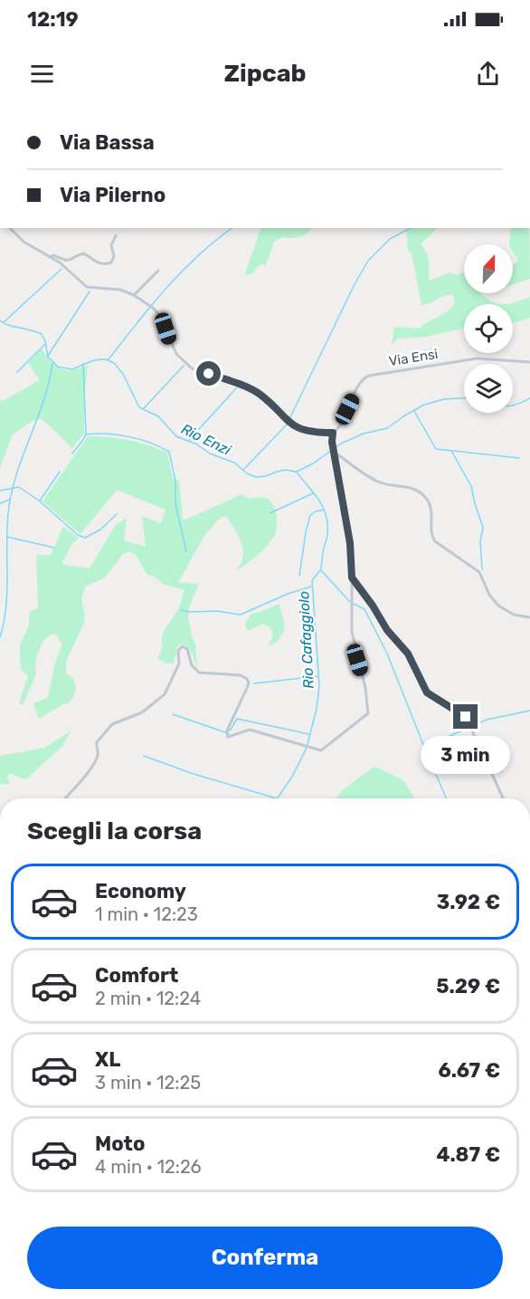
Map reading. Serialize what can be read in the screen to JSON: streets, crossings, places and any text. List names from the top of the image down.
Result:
{
  "streets": {
    "street": ["Via Ensi"]
  },
  "water": ["Rio Enzi", "Rio Cafaggiolo"],
  "north": "top",
  "page": {
    "status": "12:19",
    "header": "Zipcab",
    "banner": ["Via Bassa", "Via Pilerno"],
    "bubble": "3 min",
    "heading": "Scegli la corsa",
    "list": [
      {
        "name": "Economy",
        "note": "1 min · 12:23",
        "value": "3.92 €"
      },
      {
        "name": "Comfort",
        "note": "2 min · 12:24",
        "value": "5.29 €"
      },
      {
        "name": "XL",
        "note": "3 min · 12:25",
        "value": "6.67 €"
      },
      {
        "name": "Moto",
        "note": "4 min · 12:26",
        "value": "4.87 €"
      }
    ],
    "buttons": "Conferma"
  }
}
